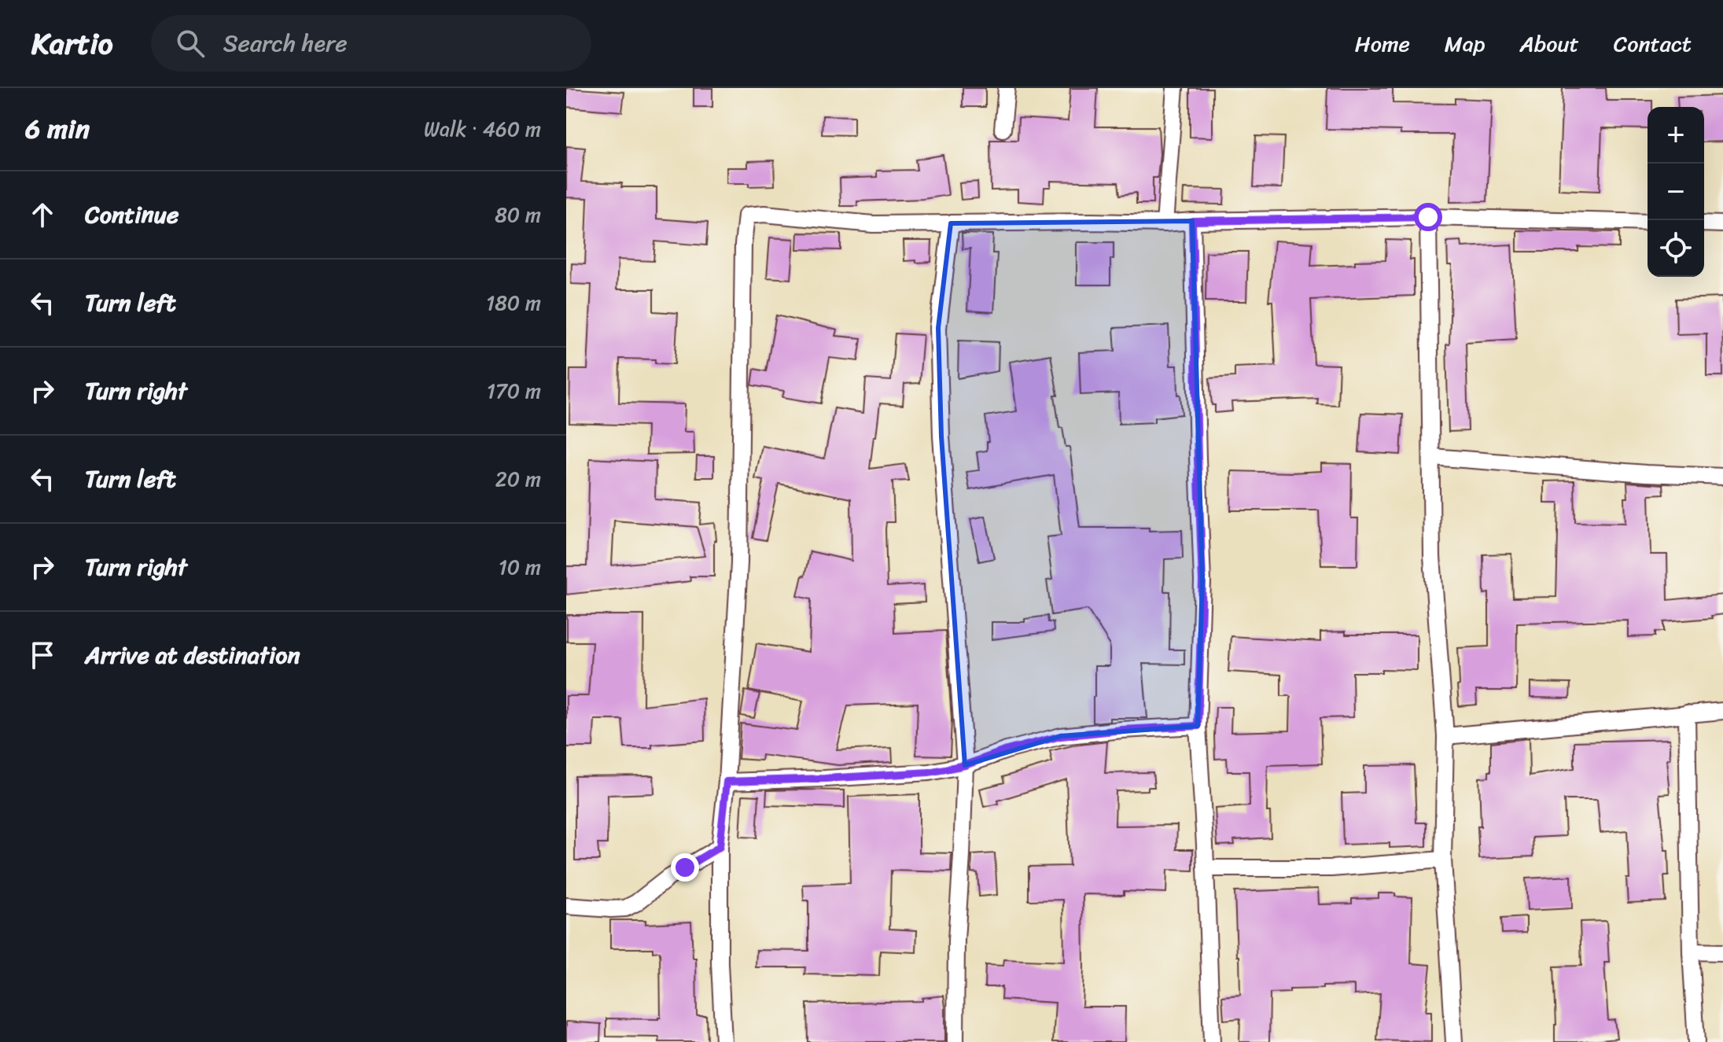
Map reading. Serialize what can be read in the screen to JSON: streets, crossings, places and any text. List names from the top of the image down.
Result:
{
  "page": {
    "header": "Kartio",
    "search": "Search here",
    "nav": [
      "Home",
      "Map",
      "About",
      "Contact"
    ],
    "heading": ["6 min", "Walk · 460 m"],
    "map_buttons": ["+", "−"],
    "list": [
      ["Continue", "80 m"],
      ["Turn left", "180 m"],
      ["Turn right", "170 m"],
      ["Turn left", "20 m"],
      ["Turn right", "10 m"],
      "Arrive at destination"
    ]
  }
}
